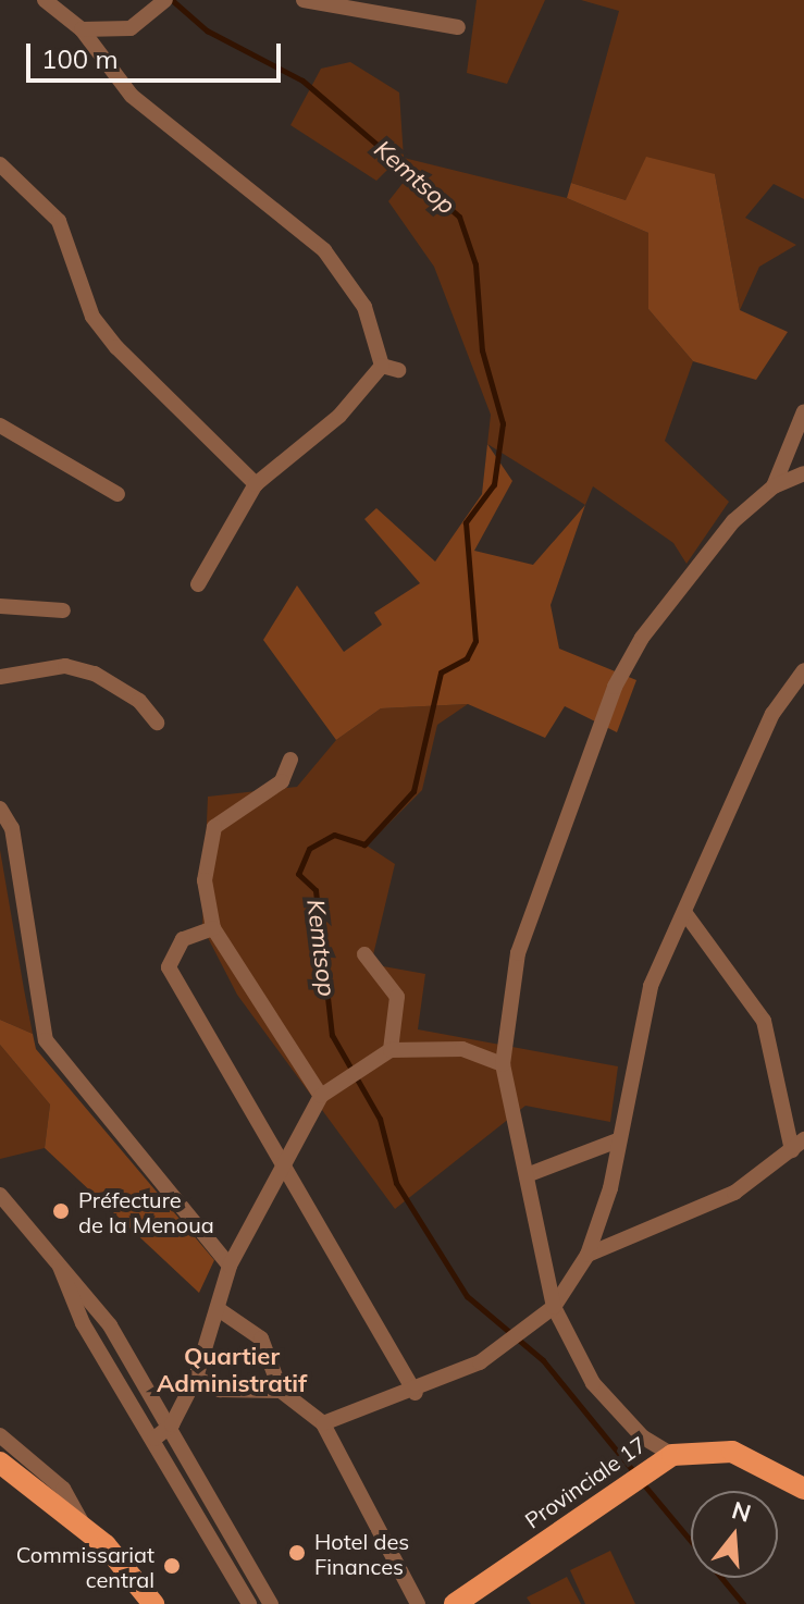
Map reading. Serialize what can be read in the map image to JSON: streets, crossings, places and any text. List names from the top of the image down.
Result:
{
  "streets": {
    "main road": ["Provinciale 17"]
  },
  "districts": ["Quartier Administratif"],
  "water": ["Kemtsop"],
  "places": ["Préfecture de la Menoua", "Hotel des Finances", "Commissariat central"],
  "scale_bar": "100 m",
  "north": "top"
}
